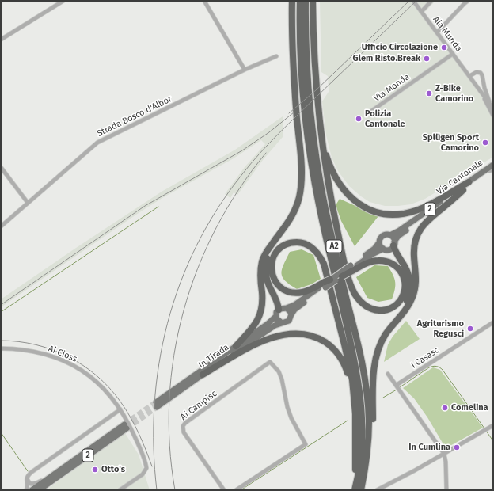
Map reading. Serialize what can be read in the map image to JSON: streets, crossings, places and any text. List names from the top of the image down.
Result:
{
  "streets": {
    "highway": ["A2"],
    "main road": ["Via Cantonale", "2", "In Tirada"],
    "street": [
      "Ala Munda",
      "Via Monda",
      "Strada Bosco d'Albor",
      "Ai Cioss",
      "I Casasc",
      "Ai Campisc"
    ]
  },
  "crossings": [
    ["Ala Munda", "Via Monda"],
    ["Via Cantonale", "A2"],
    ["A2", "In Tirada"]
  ],
  "places": [
    "Ufficio Circolazione",
    "Glem Risto.Break",
    "Z-Bike Camorino",
    "Polizia Cantonale",
    "Splügen Sport Camorino",
    "Agriturismo Regusci",
    "Comelina",
    "In Cumlina",
    "Otto's"
  ]
}
